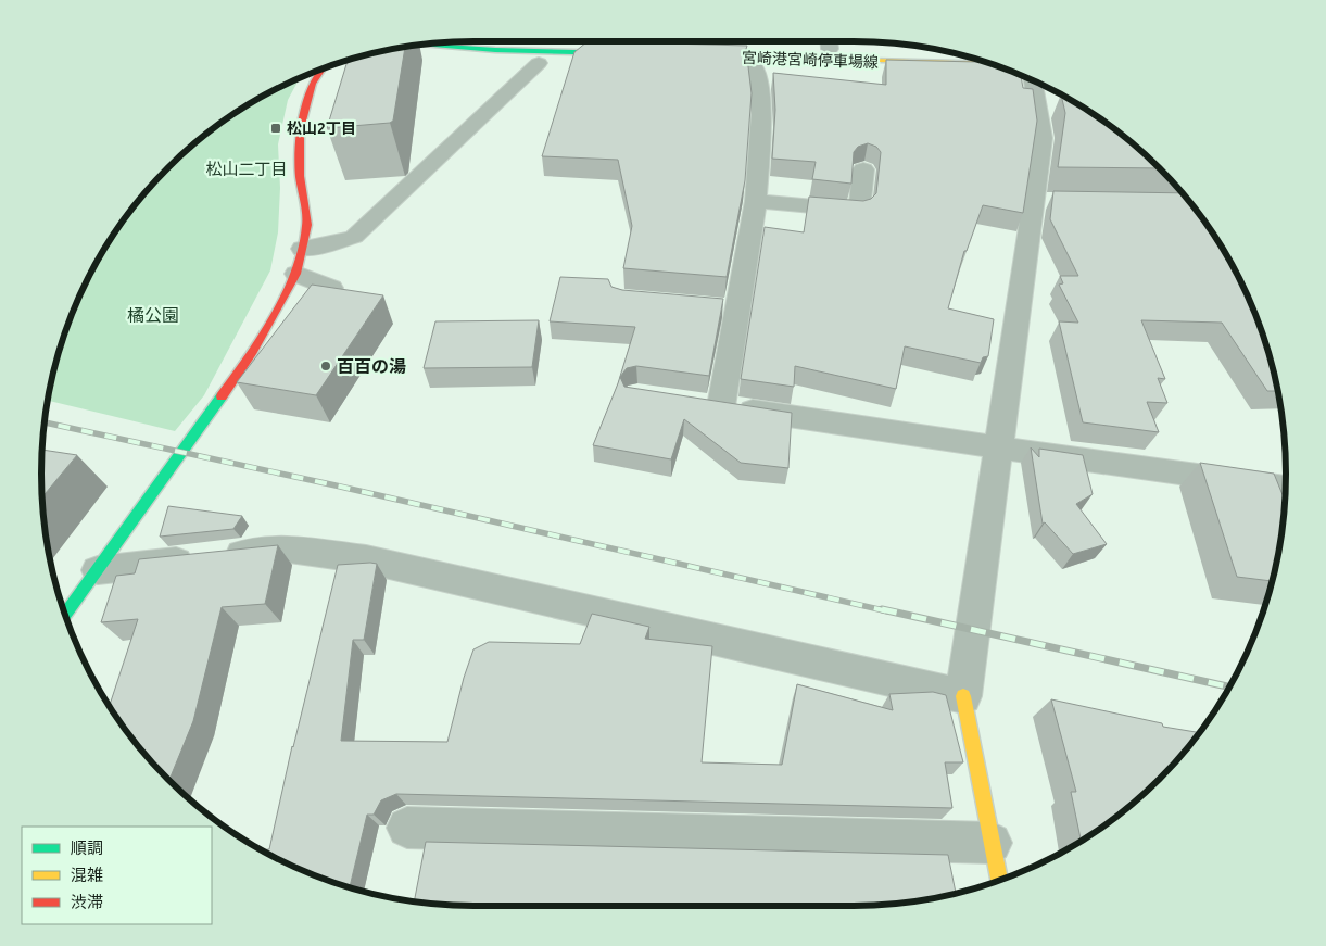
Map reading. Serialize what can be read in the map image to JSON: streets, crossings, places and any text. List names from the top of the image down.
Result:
{
  "streets": {
    "street": ["宮崎港宮崎停車場線"]
  },
  "districts": ["松山二丁目"],
  "parks": ["橘公園"],
  "places": {
    "transit": ["松山2丁目"],
    "other": ["百百の湯"]
  },
  "legend": ["順調", "混雑", "渋滞"]
}
